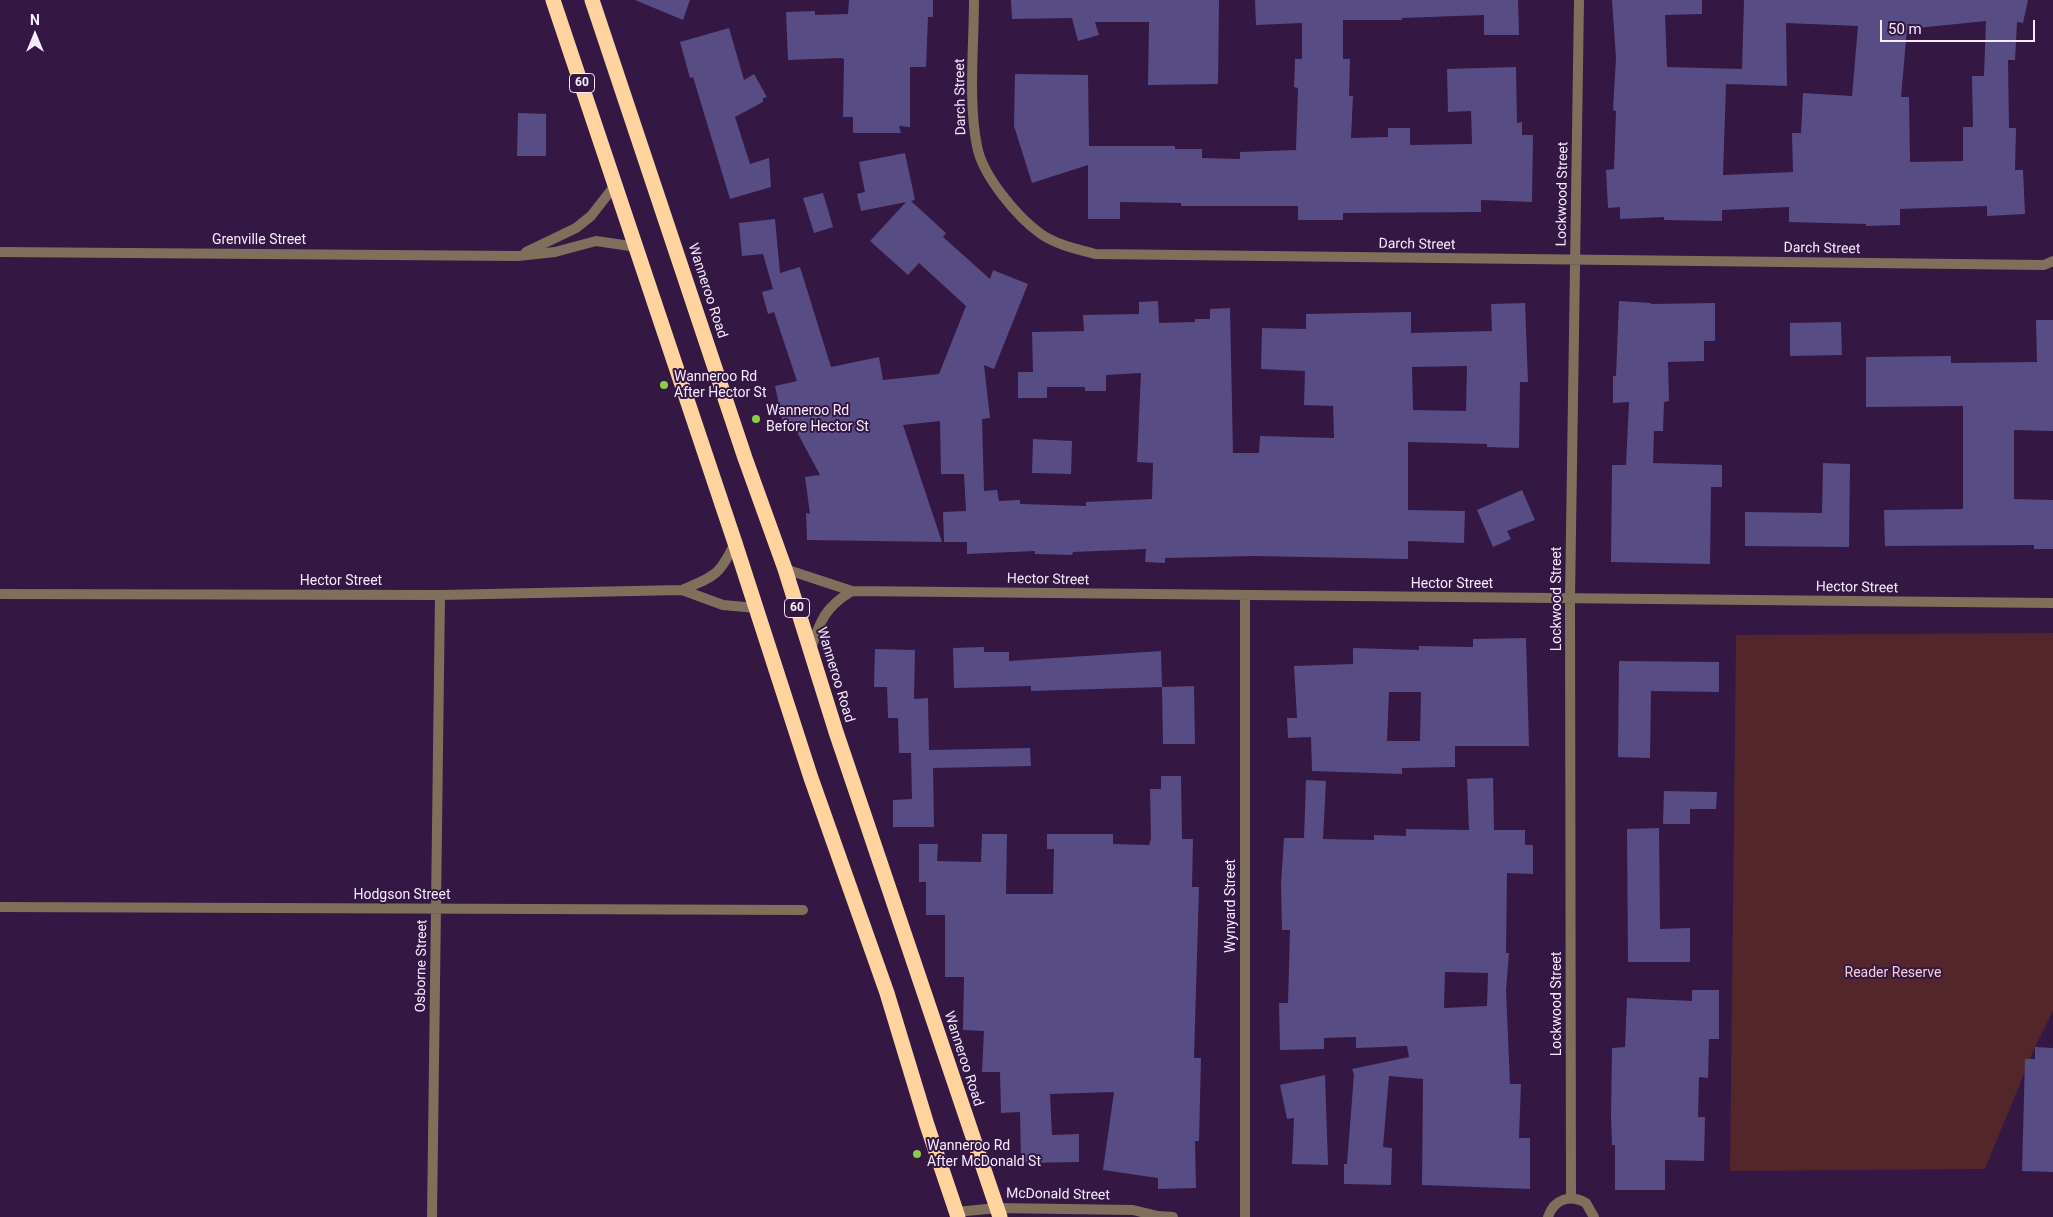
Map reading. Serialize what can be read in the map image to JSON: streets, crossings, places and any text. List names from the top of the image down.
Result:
{
  "streets": {
    "highway": ["60", "Wanneroo Road"],
    "street": [
      "Darch Street",
      "Lockwood Street",
      "Grenville Street",
      "Hector Street",
      "Hodgson Street",
      "Wynyard Street",
      "Osborne Street",
      "McDonald Street"
    ]
  },
  "crossings": [
    ["60", "Grenville Street"],
    ["60", "Hector Street"],
    ["60", "McDonald Street"],
    ["Darch Street", "Lockwood Street"],
    ["Lockwood Street", "Hector Street"],
    ["Wanneroo Road", "Hector Street"],
    ["Wanneroo Road", "McDonald Street"],
    ["Hector Street", "Wynyard Street"],
    ["Hector Street", "Osborne Street"],
    ["Hodgson Street", "Osborne Street"]
  ],
  "parks": ["Reader Reserve"],
  "places": ["Wanneroo Rd After Hector St", "Wanneroo Rd Before Hector St", "Wanneroo Rd After McDonald St"],
  "scale_bar": "50 m",
  "north": "top"
}
